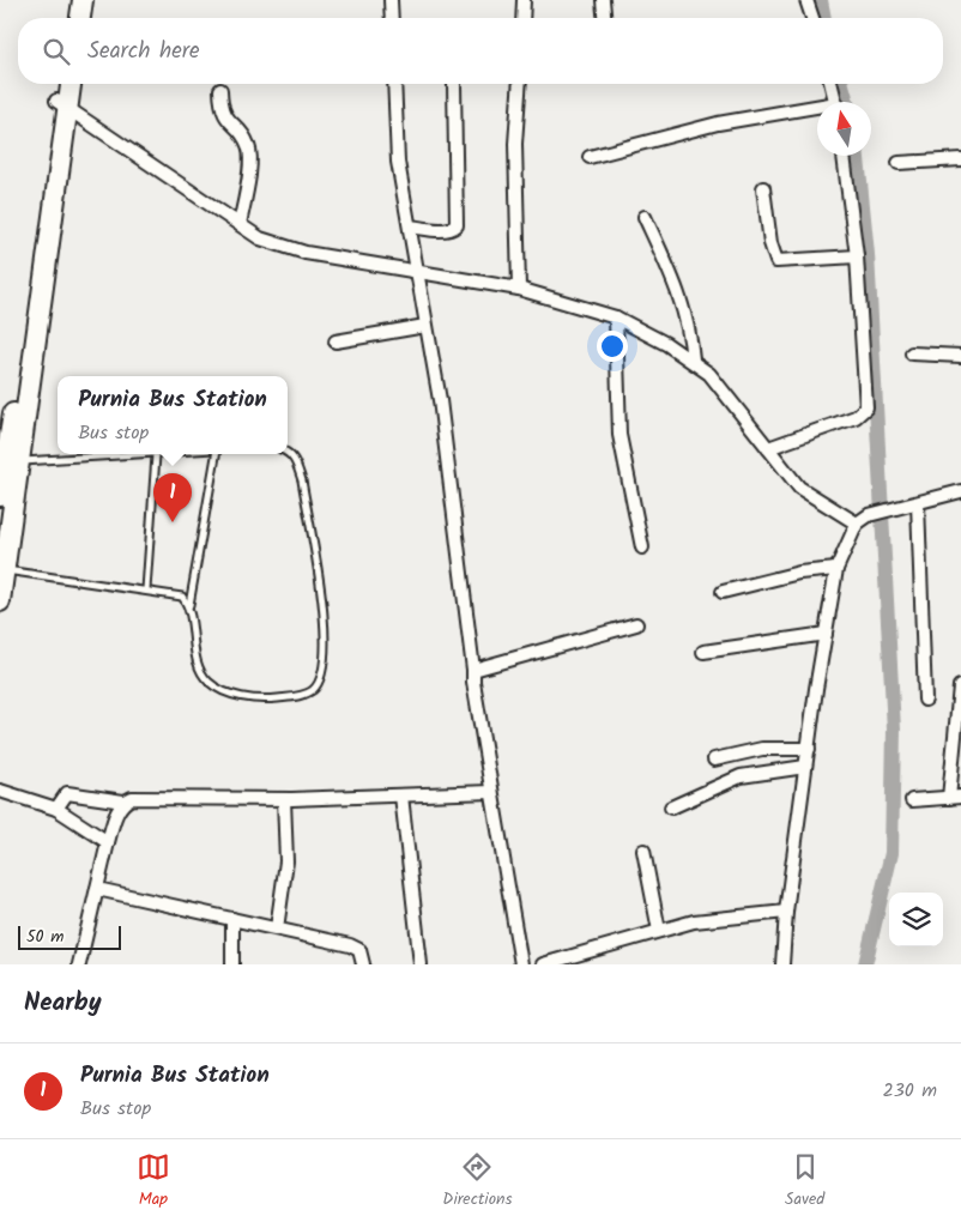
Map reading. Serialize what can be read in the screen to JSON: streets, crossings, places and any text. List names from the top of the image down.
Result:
{
  "scale_bar": "50 m",
  "north": "top",
  "page": {
    "search": "Search here",
    "popup": ["Purnia Bus Station", "Bus stop"],
    "pins": "1",
    "scale": "50 m",
    "heading": "Nearby",
    "list": [
      {
        "mark": "1",
        "name": "Purnia Bus Station",
        "note": "Bus stop",
        "value": "230 m"
      }
    ],
    "nav": ["Map", "Directions", "Saved"]
  }
}
